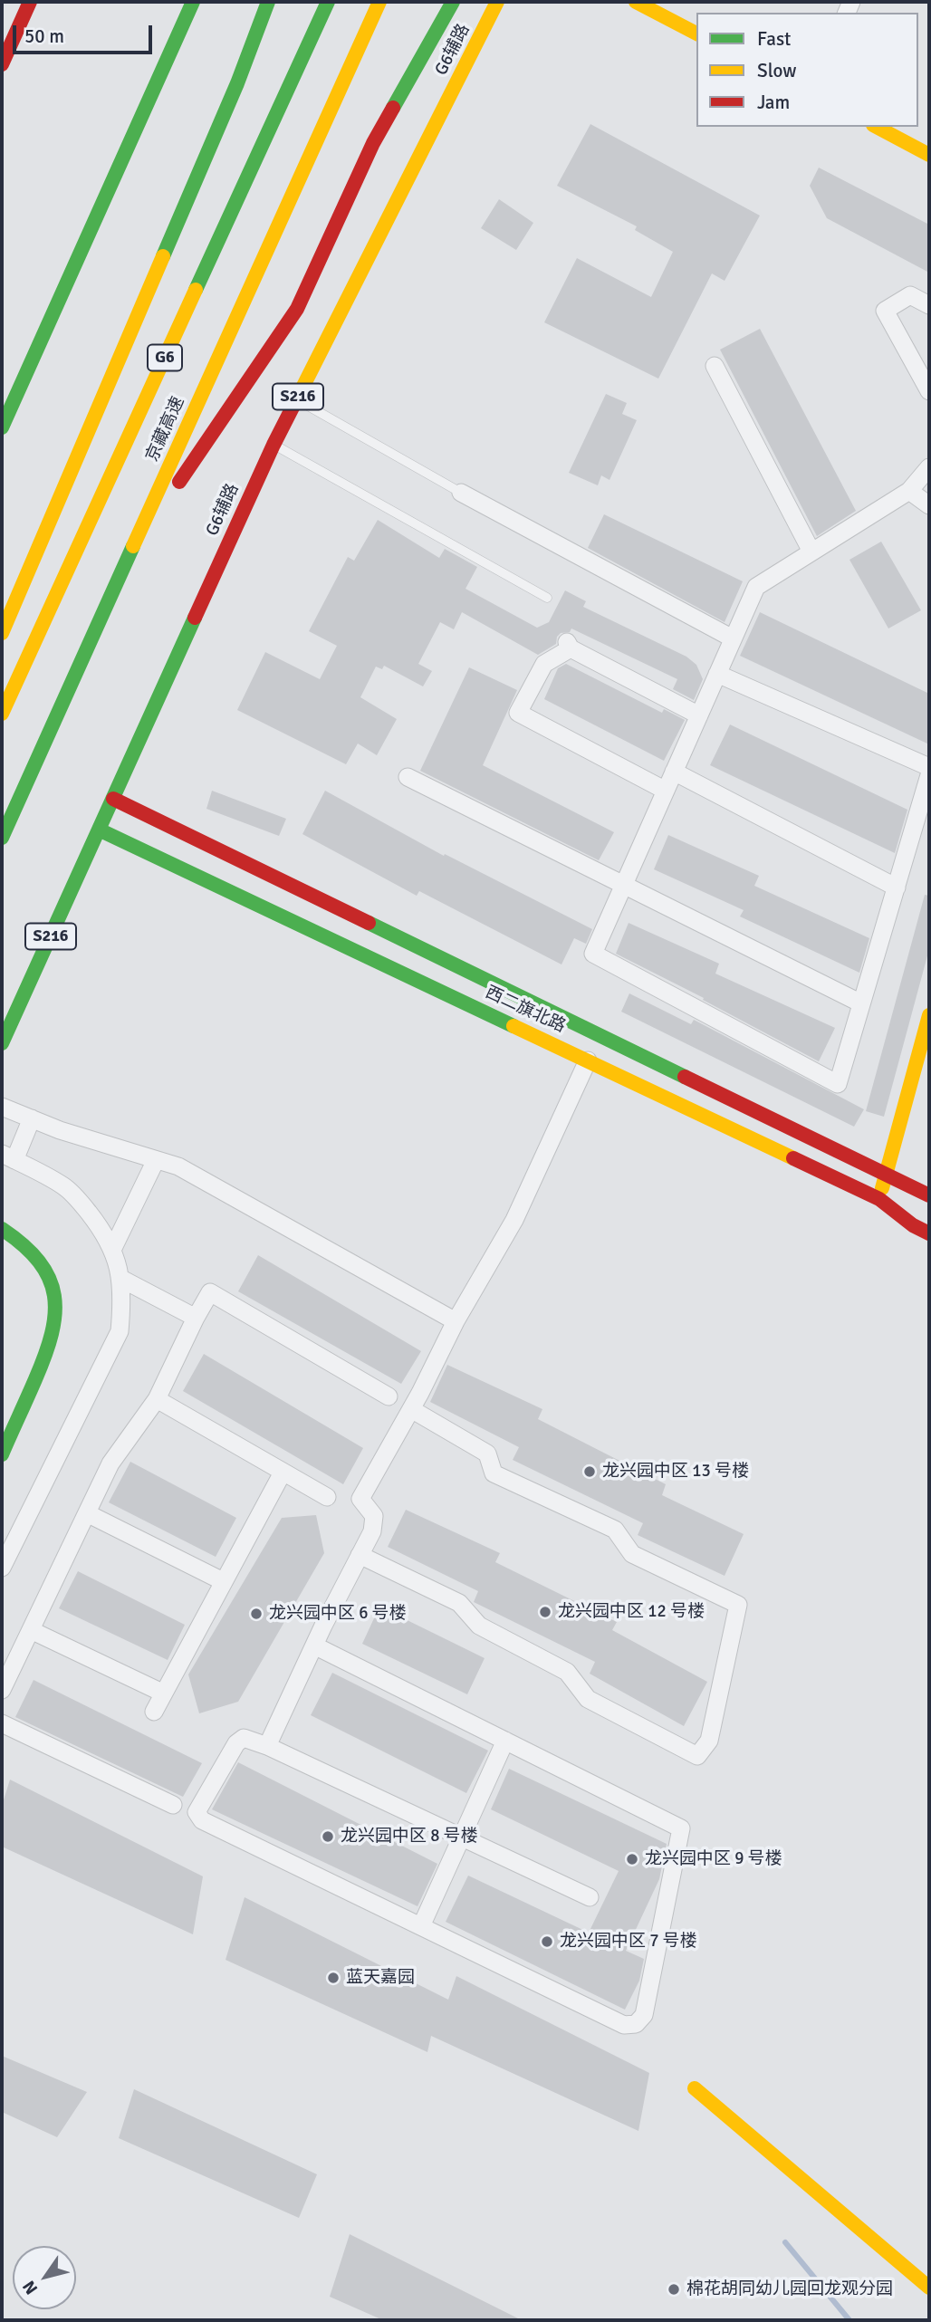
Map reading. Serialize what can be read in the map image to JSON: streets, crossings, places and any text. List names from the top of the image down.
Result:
{
  "streets": {
    "main road": [
      "G6辅路",
      "G6",
      "S216",
      "京藏高速",
      "西二旗北路"
    ]
  },
  "crossings": [
    ["G6辅路", "西二旗北路"]
  ],
  "places": [
    "龙兴园中区 13 号楼",
    "龙兴园中区 12 号楼",
    "龙兴园中区 6 号楼",
    "龙兴园中区 8 号楼",
    "龙兴园中区 9 号楼",
    "龙兴园中区 7 号楼",
    "蓝天嘉园",
    "棉花胡同幼儿园回龙观分园"
  ],
  "legend": ["Fast", "Slow", "Jam"],
  "scale_bar": "50 m",
  "north": "bottom left"
}
